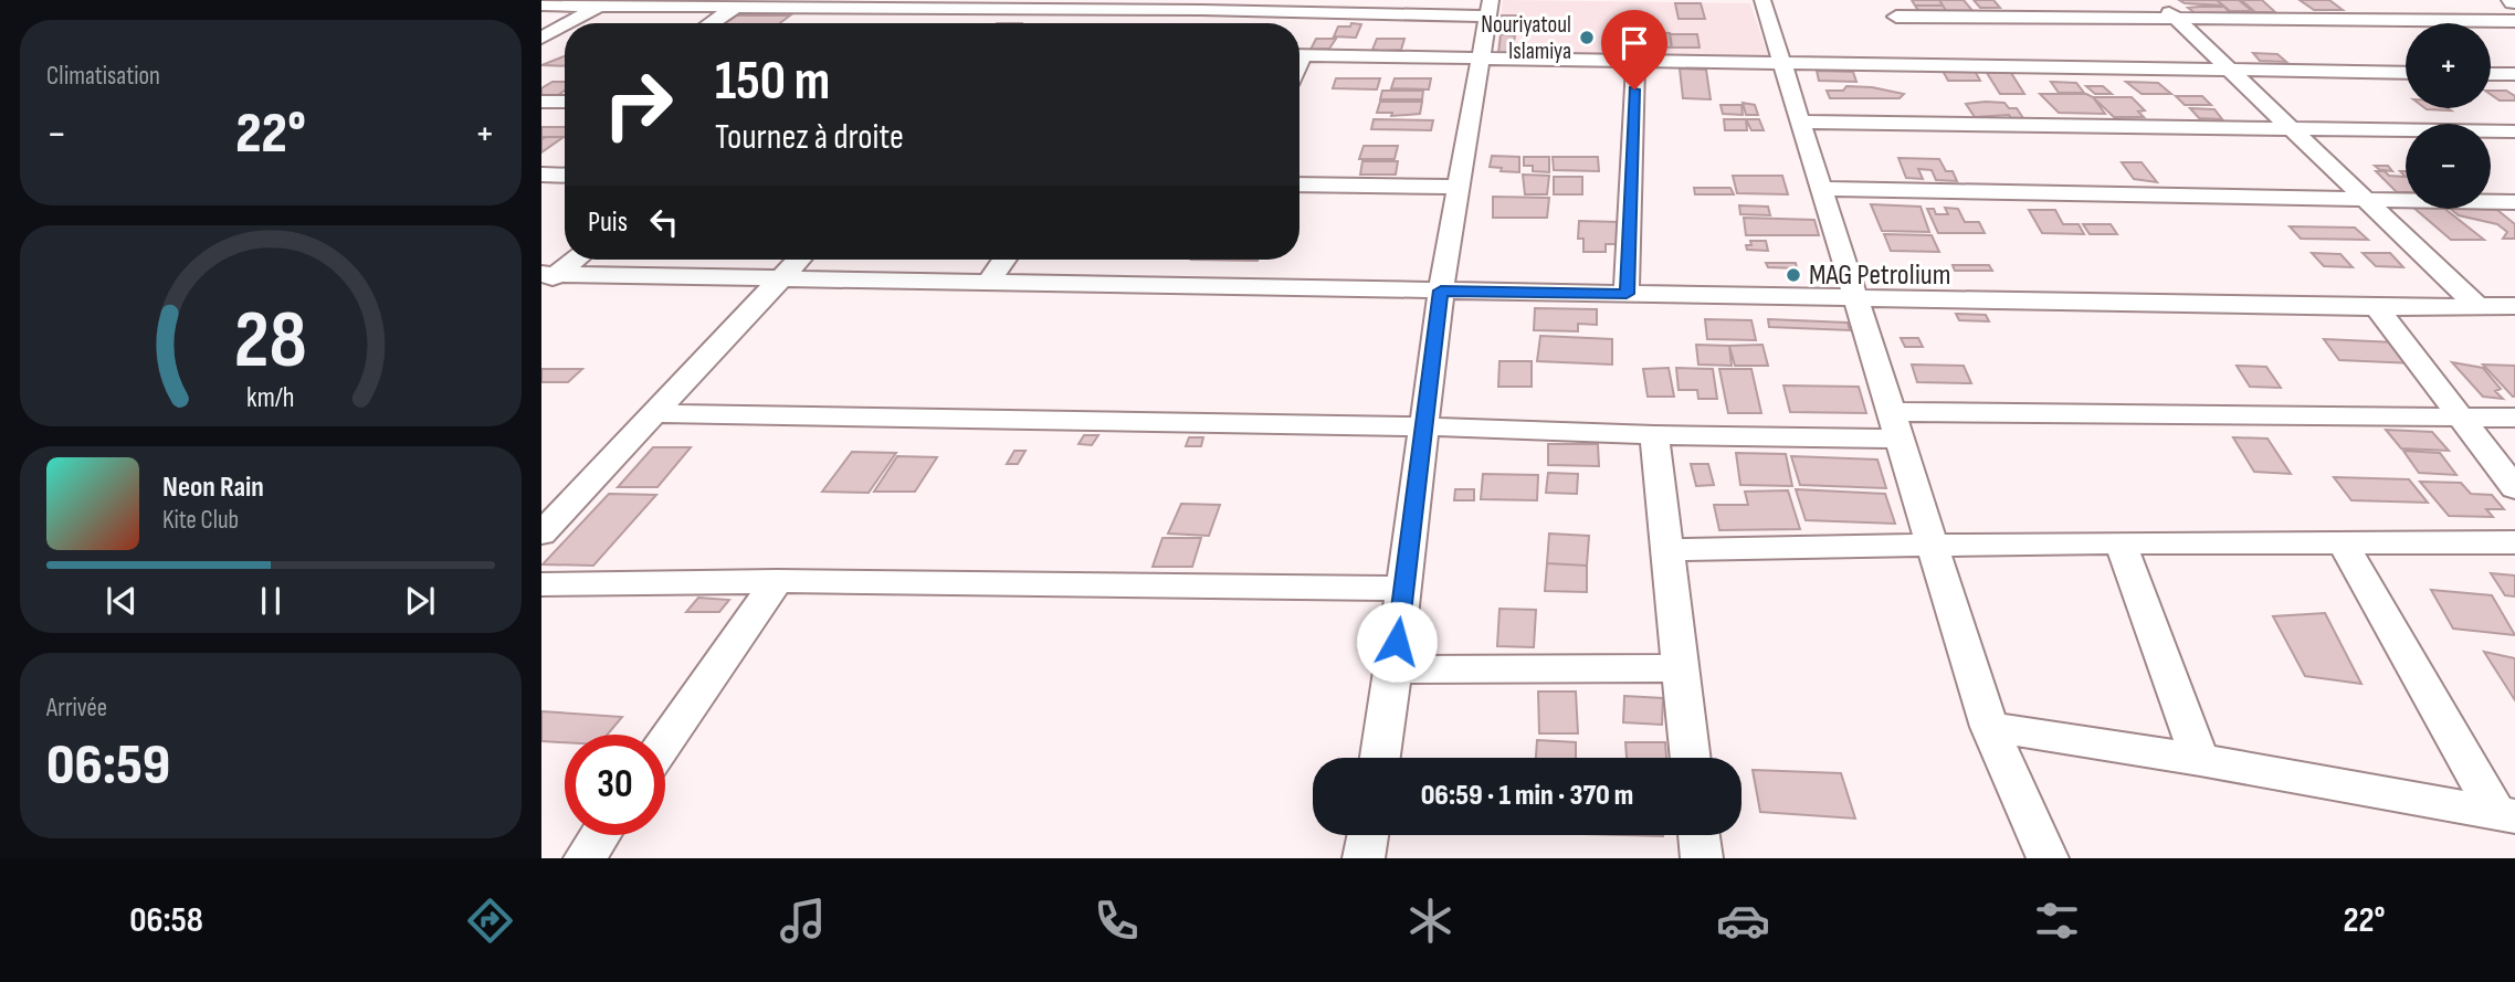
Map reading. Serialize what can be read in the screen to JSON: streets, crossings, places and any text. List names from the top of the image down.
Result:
{
  "places": ["Nouriyatoul Islamiya", "MAG Petrolium"],
  "page": {
    "tile": [
      "Climatisation",
      ["Arrivée", "06:59"]
    ],
    "map_buttons": ["+", "−"],
    "turn": ["150 m", "Tournez à droite"],
    "heat": ["−", "22°", "+"],
    "then": "Puis",
    "song": ["Neon Rain", "Kite Club"],
    "limit": "30",
    "trip": "06:59 · 1 min · 370 m",
    "tabs": ["06:58", "22°"],
    "gauge": ["28", "km/h"]
  }
}
